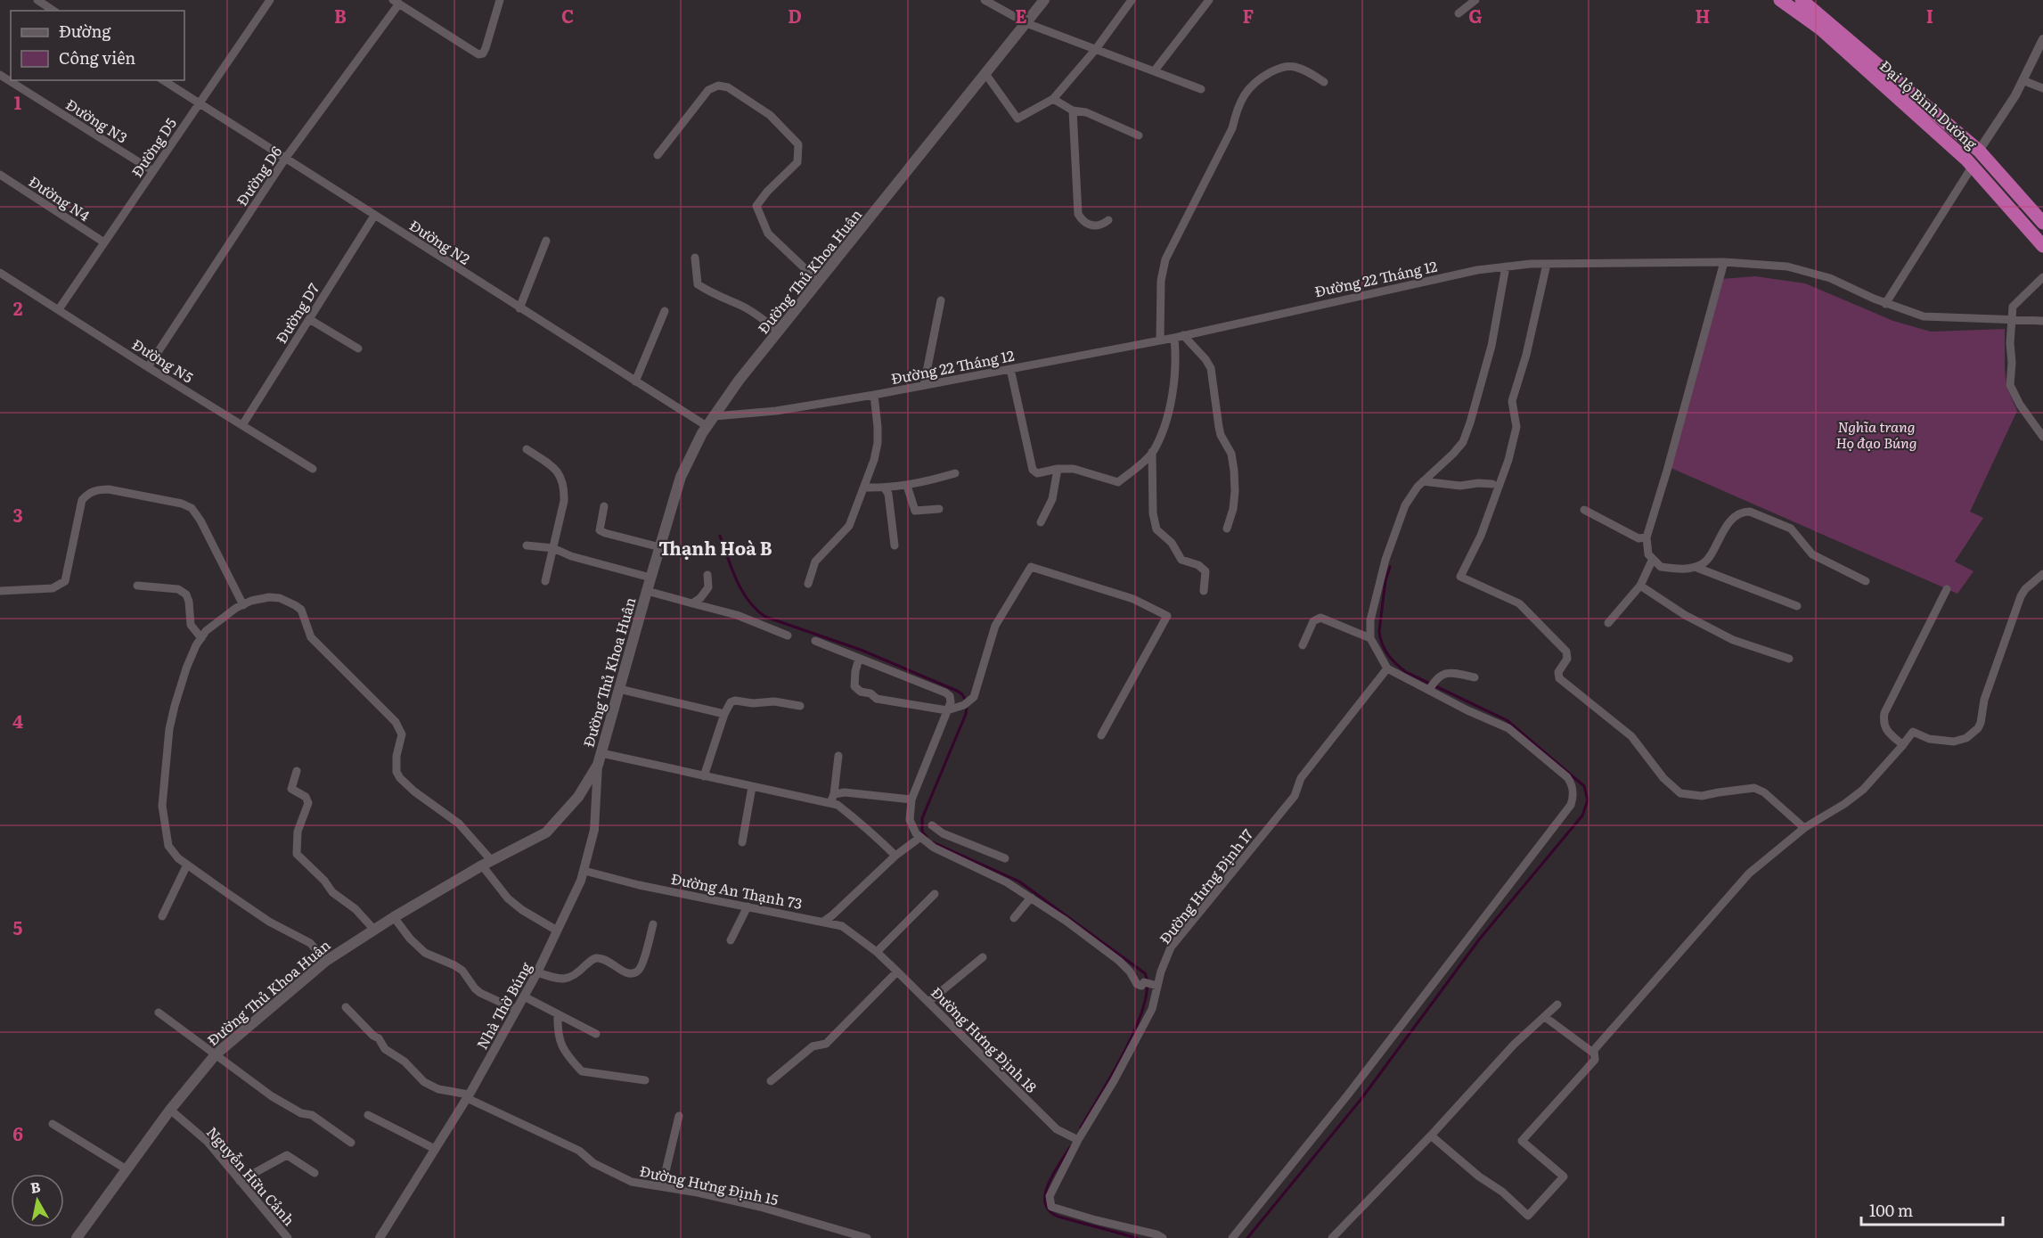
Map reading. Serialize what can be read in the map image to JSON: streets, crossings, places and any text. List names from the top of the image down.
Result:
{
  "streets": {
    "highway": ["Đại lộ Bình Dương"],
    "main road": ["Đường Thủ Khoa Huân"],
    "street": [
      "Đường N3",
      "Đường D5",
      "Đường D6",
      "Đường N4",
      "Đường N2",
      "Đường 22 Tháng 12",
      "Đường D7",
      "Đường N5",
      "Đường Hưng Định 17",
      "Đường An Thạnh 73",
      "Nhà Thờ Búng",
      "Đường Hưng Định 18",
      "Nguyễn Hữu Cảnh",
      "Đường Hưng Định 15"
    ]
  },
  "crossings": [
    ["Đường N3", "Đường D5"],
    ["Đường D5", "Đường N4"],
    ["Đường D5", "Đường N2"],
    ["Đường D5", "Đường N5"],
    ["Đường D6", "Đường N2"],
    ["Đường D6", "Đường N5"],
    ["Đường N2", "Đường Thủ Khoa Huân"],
    ["Đường N2", "Đường D7"],
    ["Đường Thủ Khoa Huân", "Đường 22 Tháng 12"],
    ["Đường Thủ Khoa Huân", "Nhà Thờ Búng"],
    ["Đường Thủ Khoa Huân", "Nguyễn Hữu Cảnh"],
    ["Đường D7", "Đường N5"],
    ["Đường Hưng Định 17", "Đường Hưng Định 18"],
    ["Đường An Thạnh 73", "Nhà Thờ Búng"],
    ["Đường An Thạnh 73", "Đường Hưng Định 18"],
    ["Nhà Thờ Búng", "Đường Hưng Định 15"]
  ],
  "districts": ["Thạnh Hoà B"],
  "parks": ["Nghĩa trang Họ đạo Búng"],
  "legend": ["Đường", "Công viên"],
  "scale_bar": "100 m",
  "north": "top",
  "grid": {
    "columns": [
      "B",
      "C",
      "D",
      "E",
      "F",
      "G",
      "H",
      "I"
    ],
    "rows": [
      "1",
      "2",
      "3",
      "4",
      "5",
      "6"
    ]
  }
}
